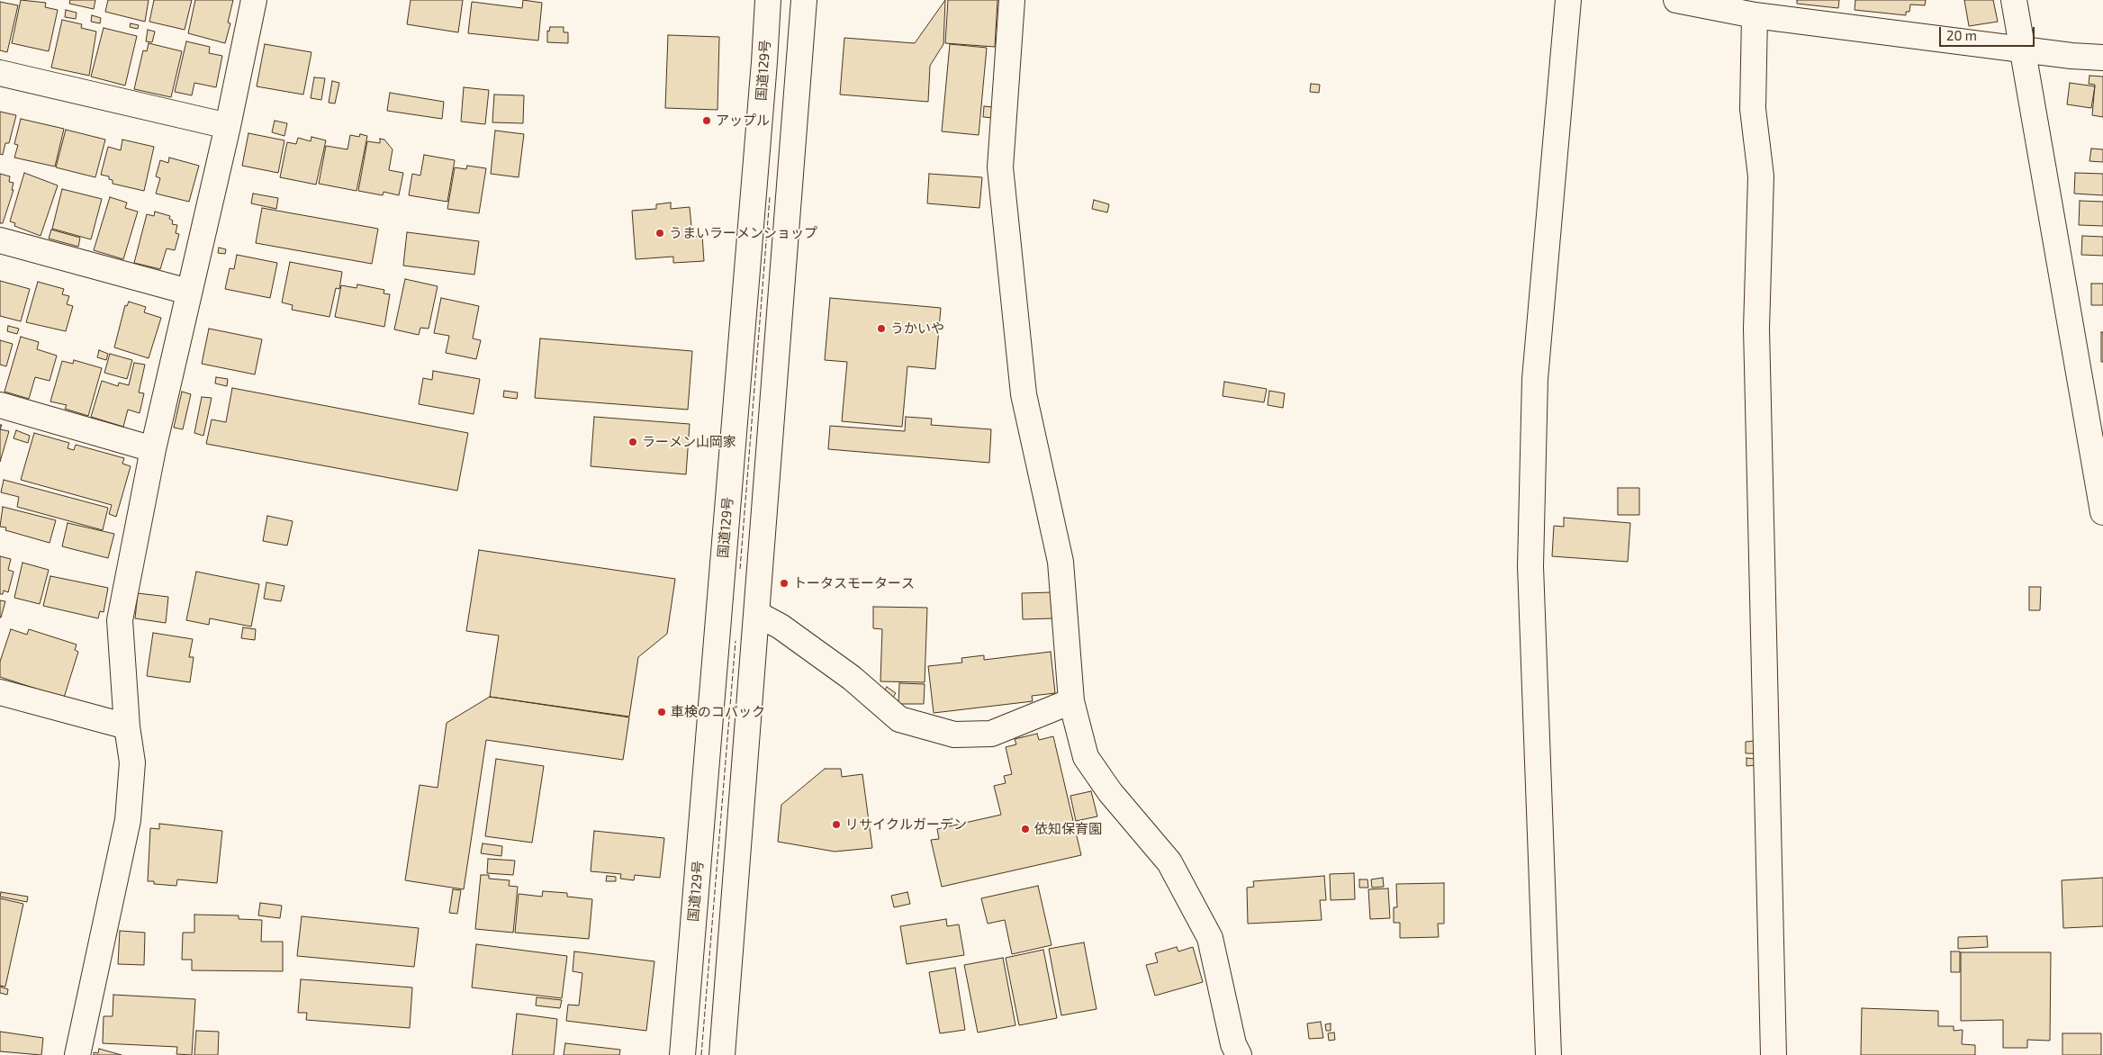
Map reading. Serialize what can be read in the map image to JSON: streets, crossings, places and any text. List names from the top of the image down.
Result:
{
  "streets": {
    "main road": ["国道129号"]
  },
  "places": [
    "アップル",
    "うまいラーメンショップ",
    "うかいや",
    "ラーメン山岡家",
    "トータスモータース",
    "車検のコバック",
    "リサイクルガーデン",
    "依知保育園"
  ],
  "scale_bar": "20 m"
}
